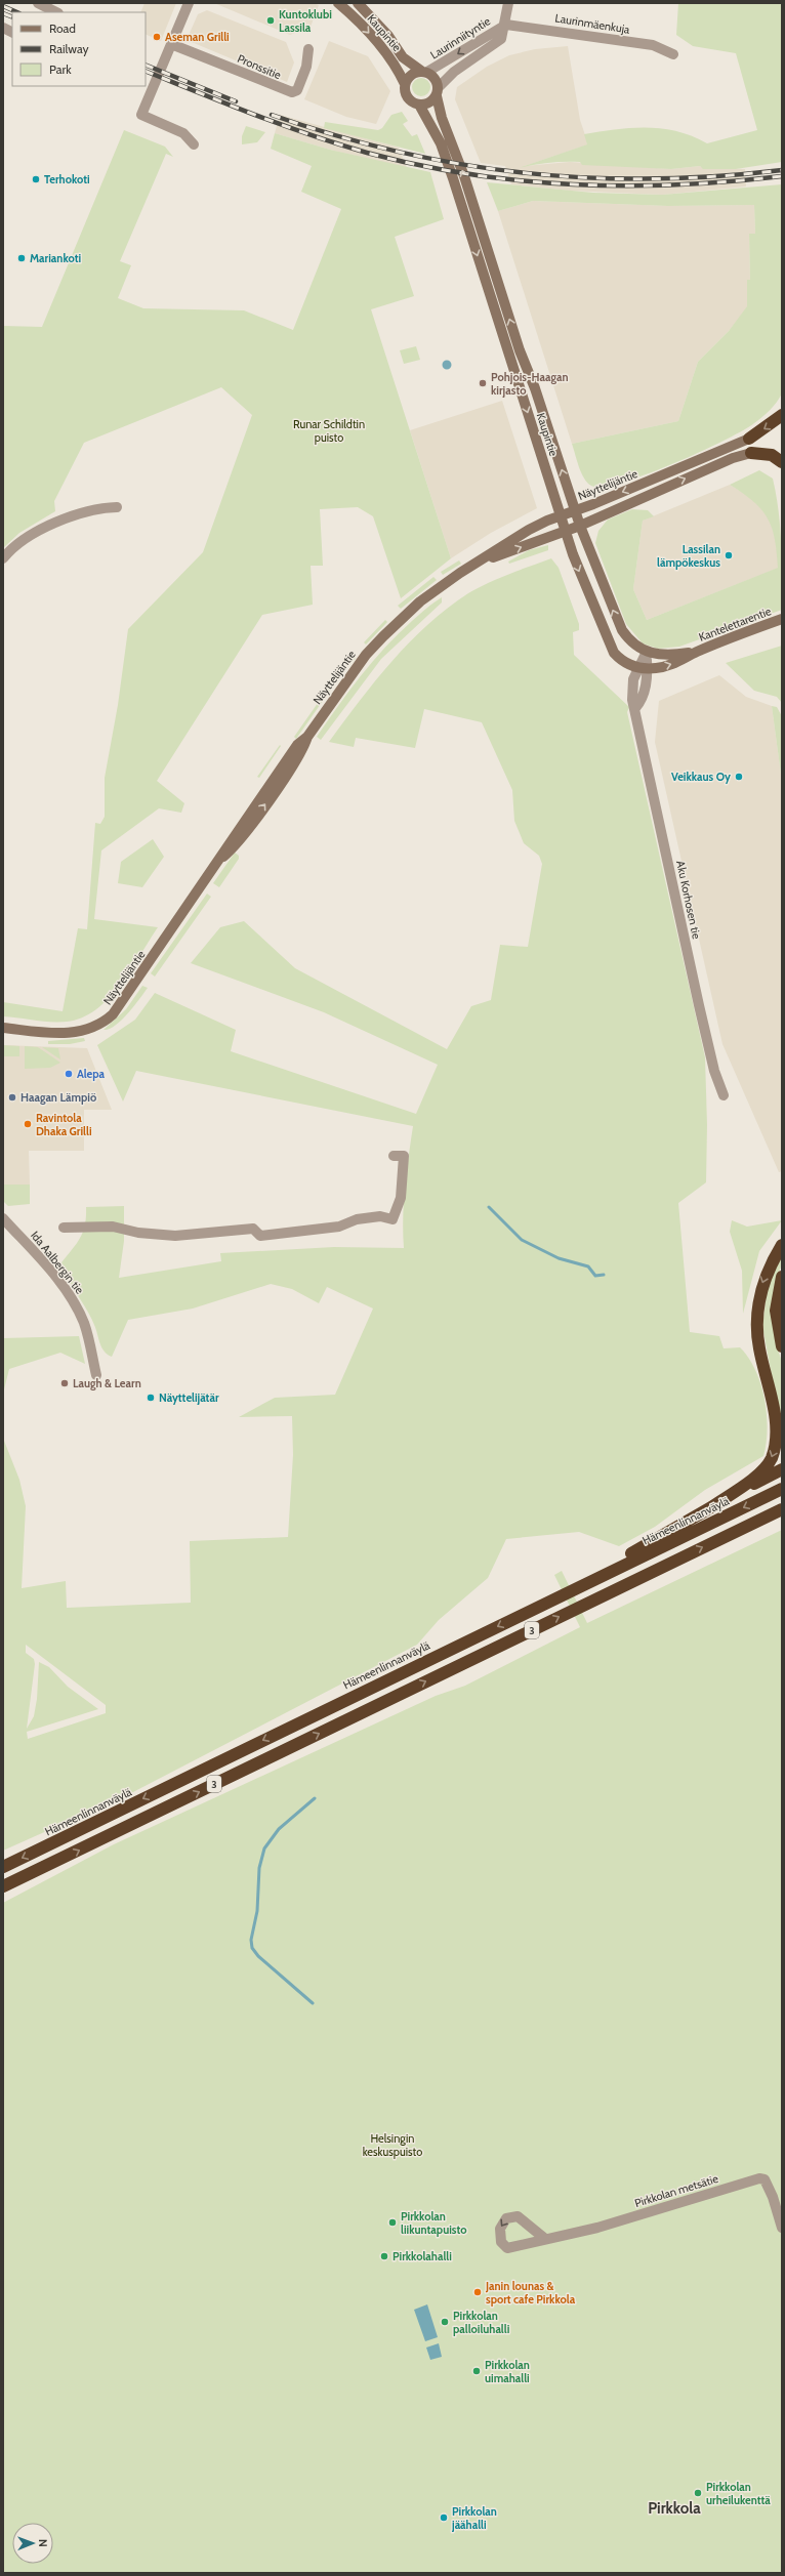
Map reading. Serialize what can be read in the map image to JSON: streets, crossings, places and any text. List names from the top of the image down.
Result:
{
  "streets": {
    "highway": ["Hämeenlinnanväylä", "3"],
    "main road": ["Kaupintie", "Näyttelijäntie", "Kantelettarentie"],
    "street": [
      "Laurinmäenkuja",
      "Laurinniityntie",
      "Pronssitie",
      "Aku Korhosen tie",
      "Ida Aalbergin tie",
      "Pirkkolan metsätie"
    ]
  },
  "crossings": [
    ["Laurinmäenkuja", "Laurinniityntie"],
    ["Kaupintie", "Laurinniityntie"],
    ["Kaupintie", "Näyttelijäntie"],
    ["Kaupintie", "Kantelettarentie"],
    ["Kaupintie", "Aku Korhosen tie"],
    ["Kantelettarentie", "Aku Korhosen tie"]
  ],
  "districts": ["Pirkkola"],
  "parks": ["Runar Schildtin puisto", "Helsingin keskuspuisto"],
  "places": [
    "Kuntoklubi Lassila",
    "Aseman Grilli",
    "Terhokoti",
    "Mariankoti",
    "Pohjois-Haagan kirjasto",
    "Lassilan lämpökeskus",
    "Veikkaus Oy",
    "Alepa",
    "Haagan Lämpiö",
    "Ravintola Dhaka Grilli",
    "Laugh & Learn",
    "Näyttelijätär",
    "Pirkkolan liikuntapuisto",
    "Pirkkolahalli",
    "Janin lounas & sport cafe Pirkkola",
    "Pirkkolan palloiluhalli",
    "Pirkkolan uimahalli",
    "Pirkkolan urheilukenttä",
    "Pirkkolan jäähalli"
  ],
  "legend": ["Road", "Railway", "Park"],
  "north": "right"
}
